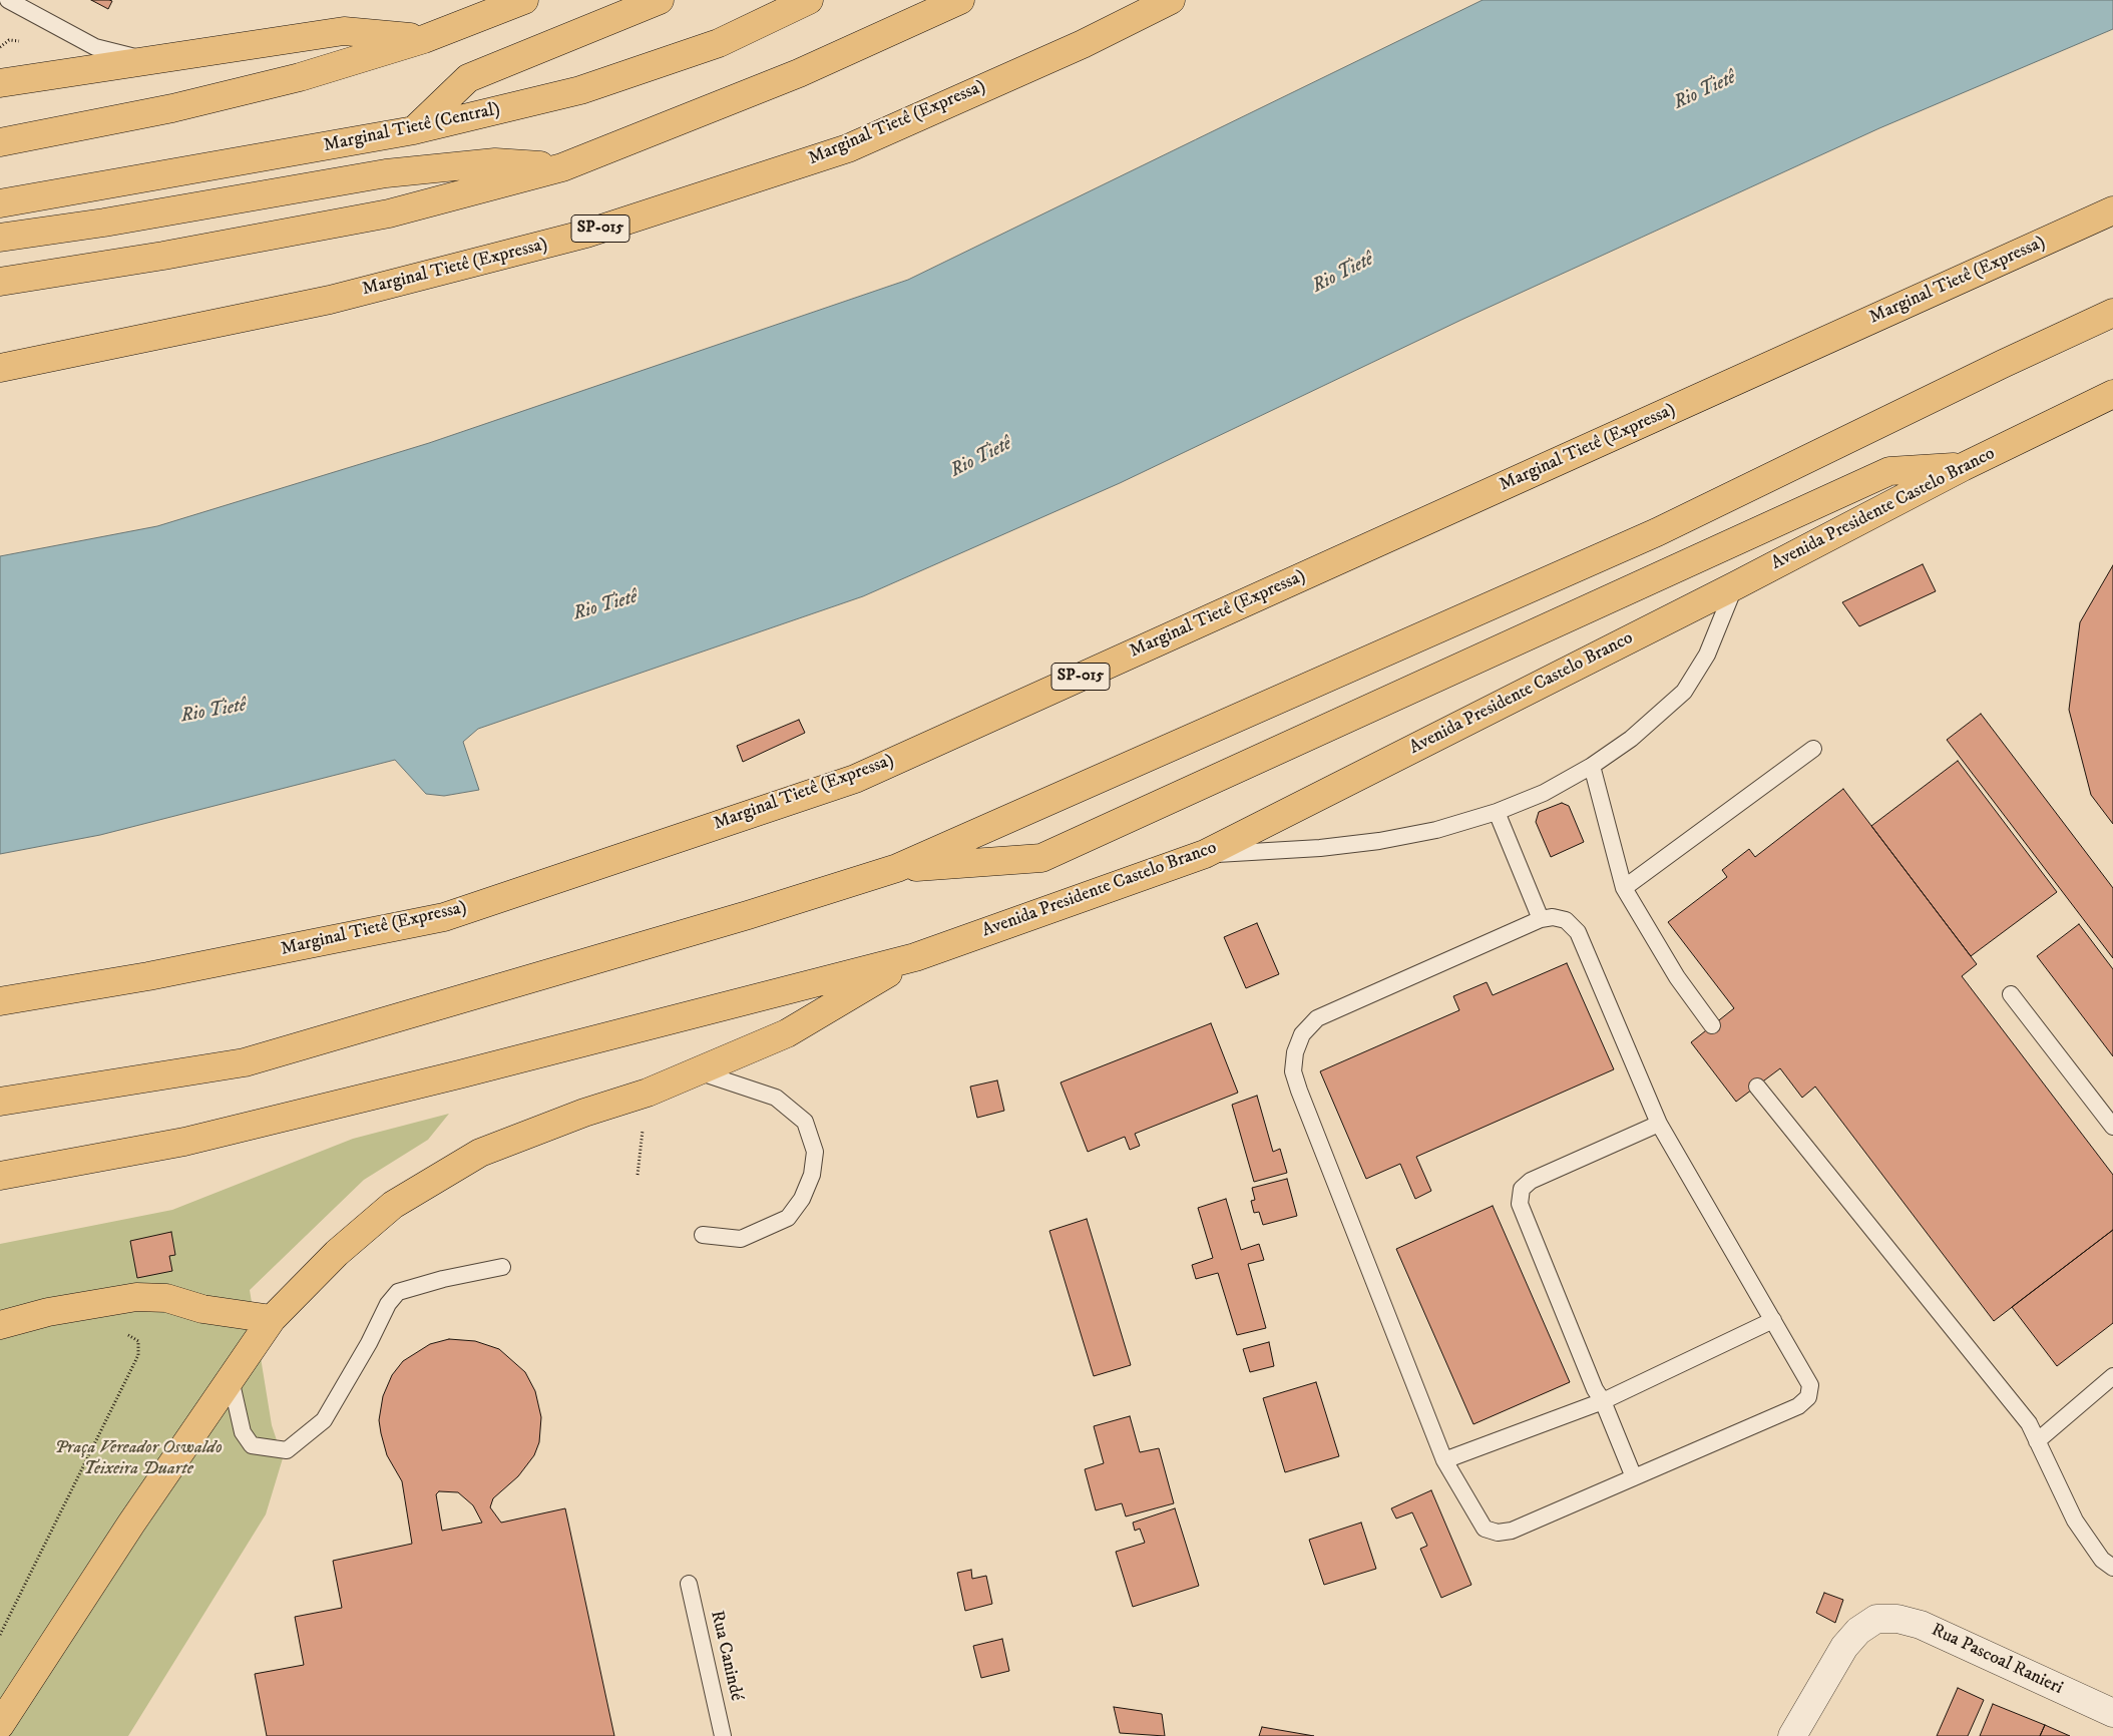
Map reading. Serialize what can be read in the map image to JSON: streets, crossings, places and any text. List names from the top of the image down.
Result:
{
  "streets": {
    "highway": [
      "Marginal Tietê (Expressa)",
      "Marginal Tietê (Central)",
      "SP-015",
      "Avenida Presidente Castelo Branco"
    ],
    "street": ["Rua Pascoal Ranieri"],
    "lane": ["Rua Canindé"]
  },
  "water": ["Rio Tietê"],
  "parks": ["Praça Vereador Oswaldo Teixeira Duarte"]
}
